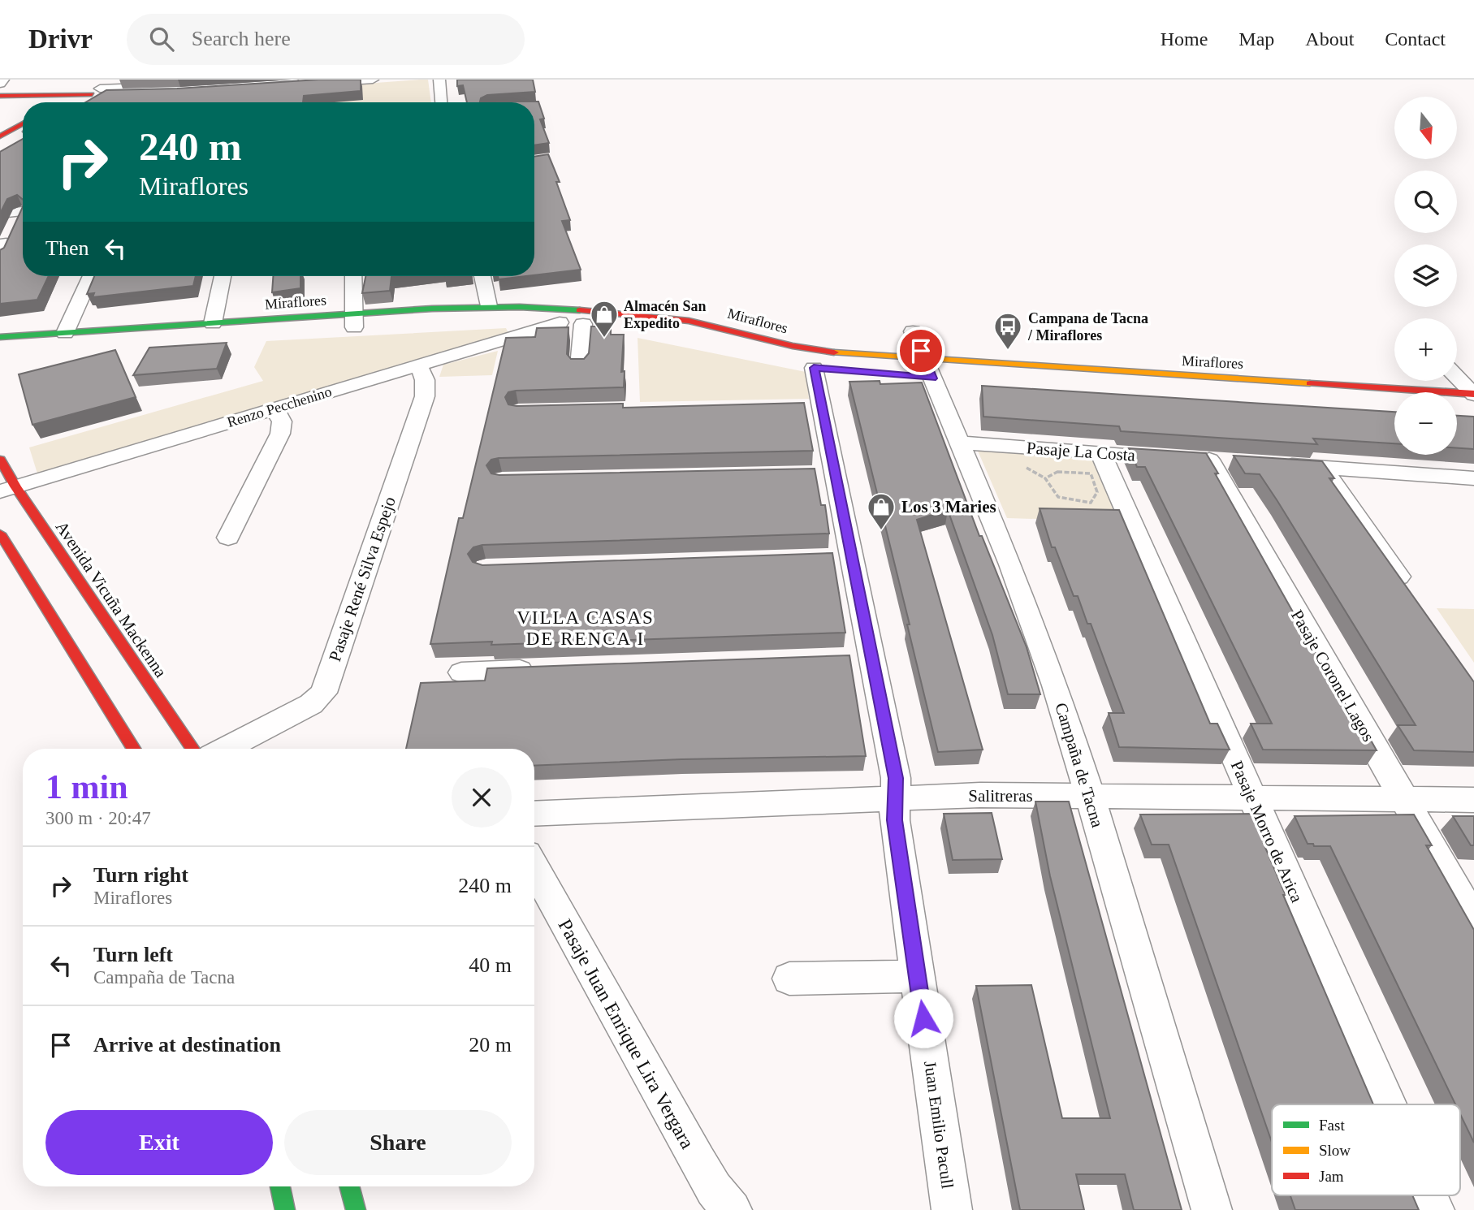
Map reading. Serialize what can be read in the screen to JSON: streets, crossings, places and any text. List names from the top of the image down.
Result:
{
  "streets": {
    "main road": ["Miraflores", "Avenida Vicuña Mackenna"],
    "street": [
      "Renzo Pecchenino",
      "Pasaje La Costa",
      "Pasaje René Silva Espejo",
      "Pasaje Coronel Lagos",
      "Campaña de Tacna",
      "Salitreras",
      "Pasaje Morro de Arica",
      "Pasaje Juan Enrique Lira Vergara",
      "Juan Emilio Pacull"
    ]
  },
  "crossings": [
    ["Miraflores", "Campaña de Tacna"],
    ["Renzo Pecchenino", "Pasaje René Silva Espejo"],
    ["Renzo Pecchenino", "Avenida Vicuña Mackenna"],
    ["Pasaje La Costa", "Pasaje Coronel Lagos"],
    ["Pasaje La Costa", "Campaña de Tacna"],
    ["Pasaje La Costa", "Pasaje Morro de Arica"],
    ["Pasaje Coronel Lagos", "Salitreras"],
    ["Campaña de Tacna", "Salitreras"],
    ["Salitreras", "Pasaje Morro de Arica"],
    ["Salitreras", "Juan Emilio Pacull"]
  ],
  "districts": ["VILLA CASAS DE RENCA I"],
  "places": {
    "shop": ["Almacén San Expedito", "Los 3 Maries"],
    "bus stop": ["Campana de Tacna / Miraflores"]
  },
  "legend": ["Fast", "Slow", "Jam"],
  "north": "bottom",
  "page": {
    "header": "Drivr",
    "search": "Search here",
    "nav": [
      "Home",
      "Map",
      "About",
      "Contact"
    ],
    "map_buttons": ["+", "−"],
    "turn": ["240 m", "Miraflores"],
    "then": "Then",
    "heading": ["1 min", "300 m · 20:47"],
    "list": [
      {
        "name": "Turn right",
        "note": "Miraflores",
        "value": "240 m"
      },
      {
        "name": "Turn left",
        "note": "Campaña de Tacna",
        "value": "40 m"
      },
      {
        "name": "Arrive at destination",
        "value": "20 m"
      }
    ],
    "buttons": ["Exit", "Share"]
  }
}
